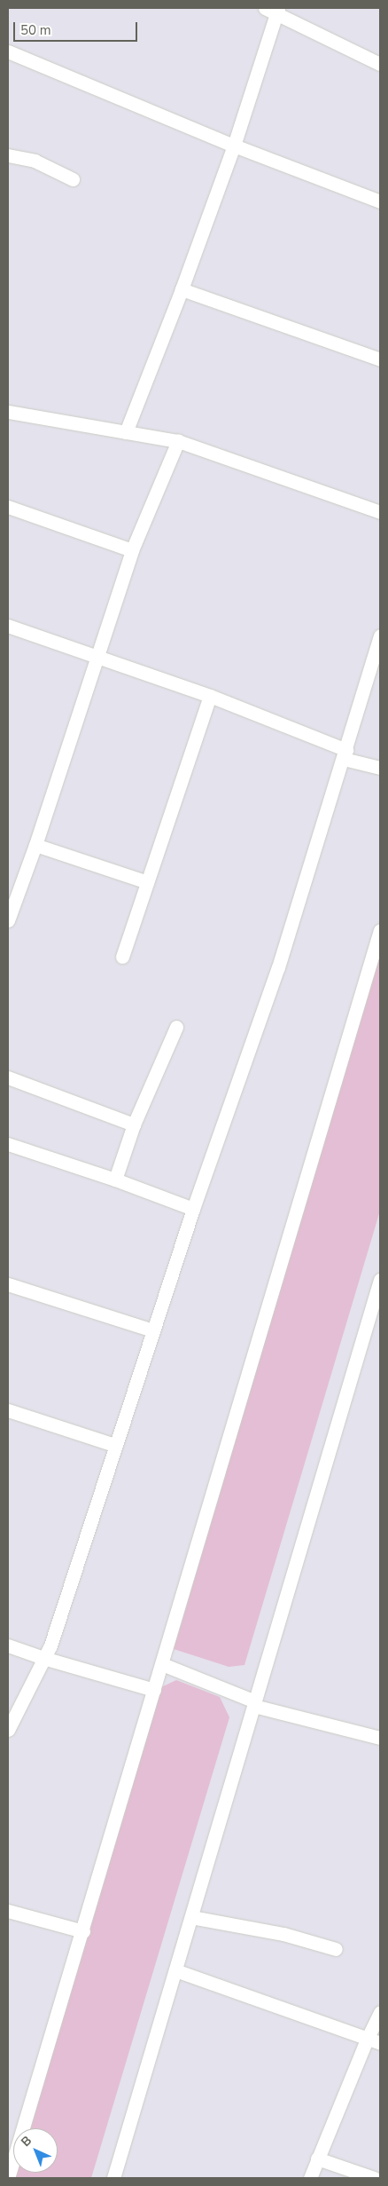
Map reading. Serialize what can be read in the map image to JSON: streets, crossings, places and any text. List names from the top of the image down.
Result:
{
  "scale_bar": "50 m",
  "north": "top left"
}
